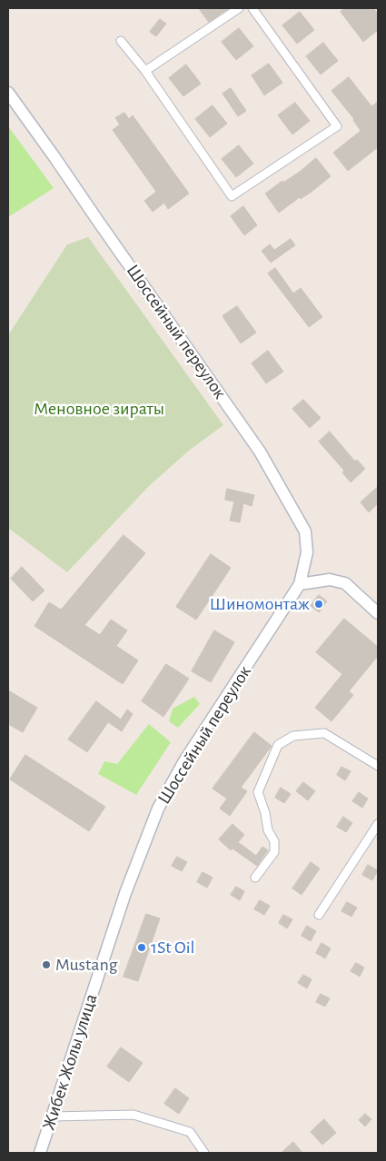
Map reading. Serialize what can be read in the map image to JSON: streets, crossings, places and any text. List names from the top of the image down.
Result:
{
  "streets": {
    "main road": ["Шоссейный переулок", "Жибек Жолы улица"]
  },
  "crossings": [
    ["Шоссейный переулок", "Жибек Жолы улица"]
  ],
  "parks": ["Меновное зираты"],
  "places": ["Шиномонтаж", "1St Oil", "Mustang"]
}
